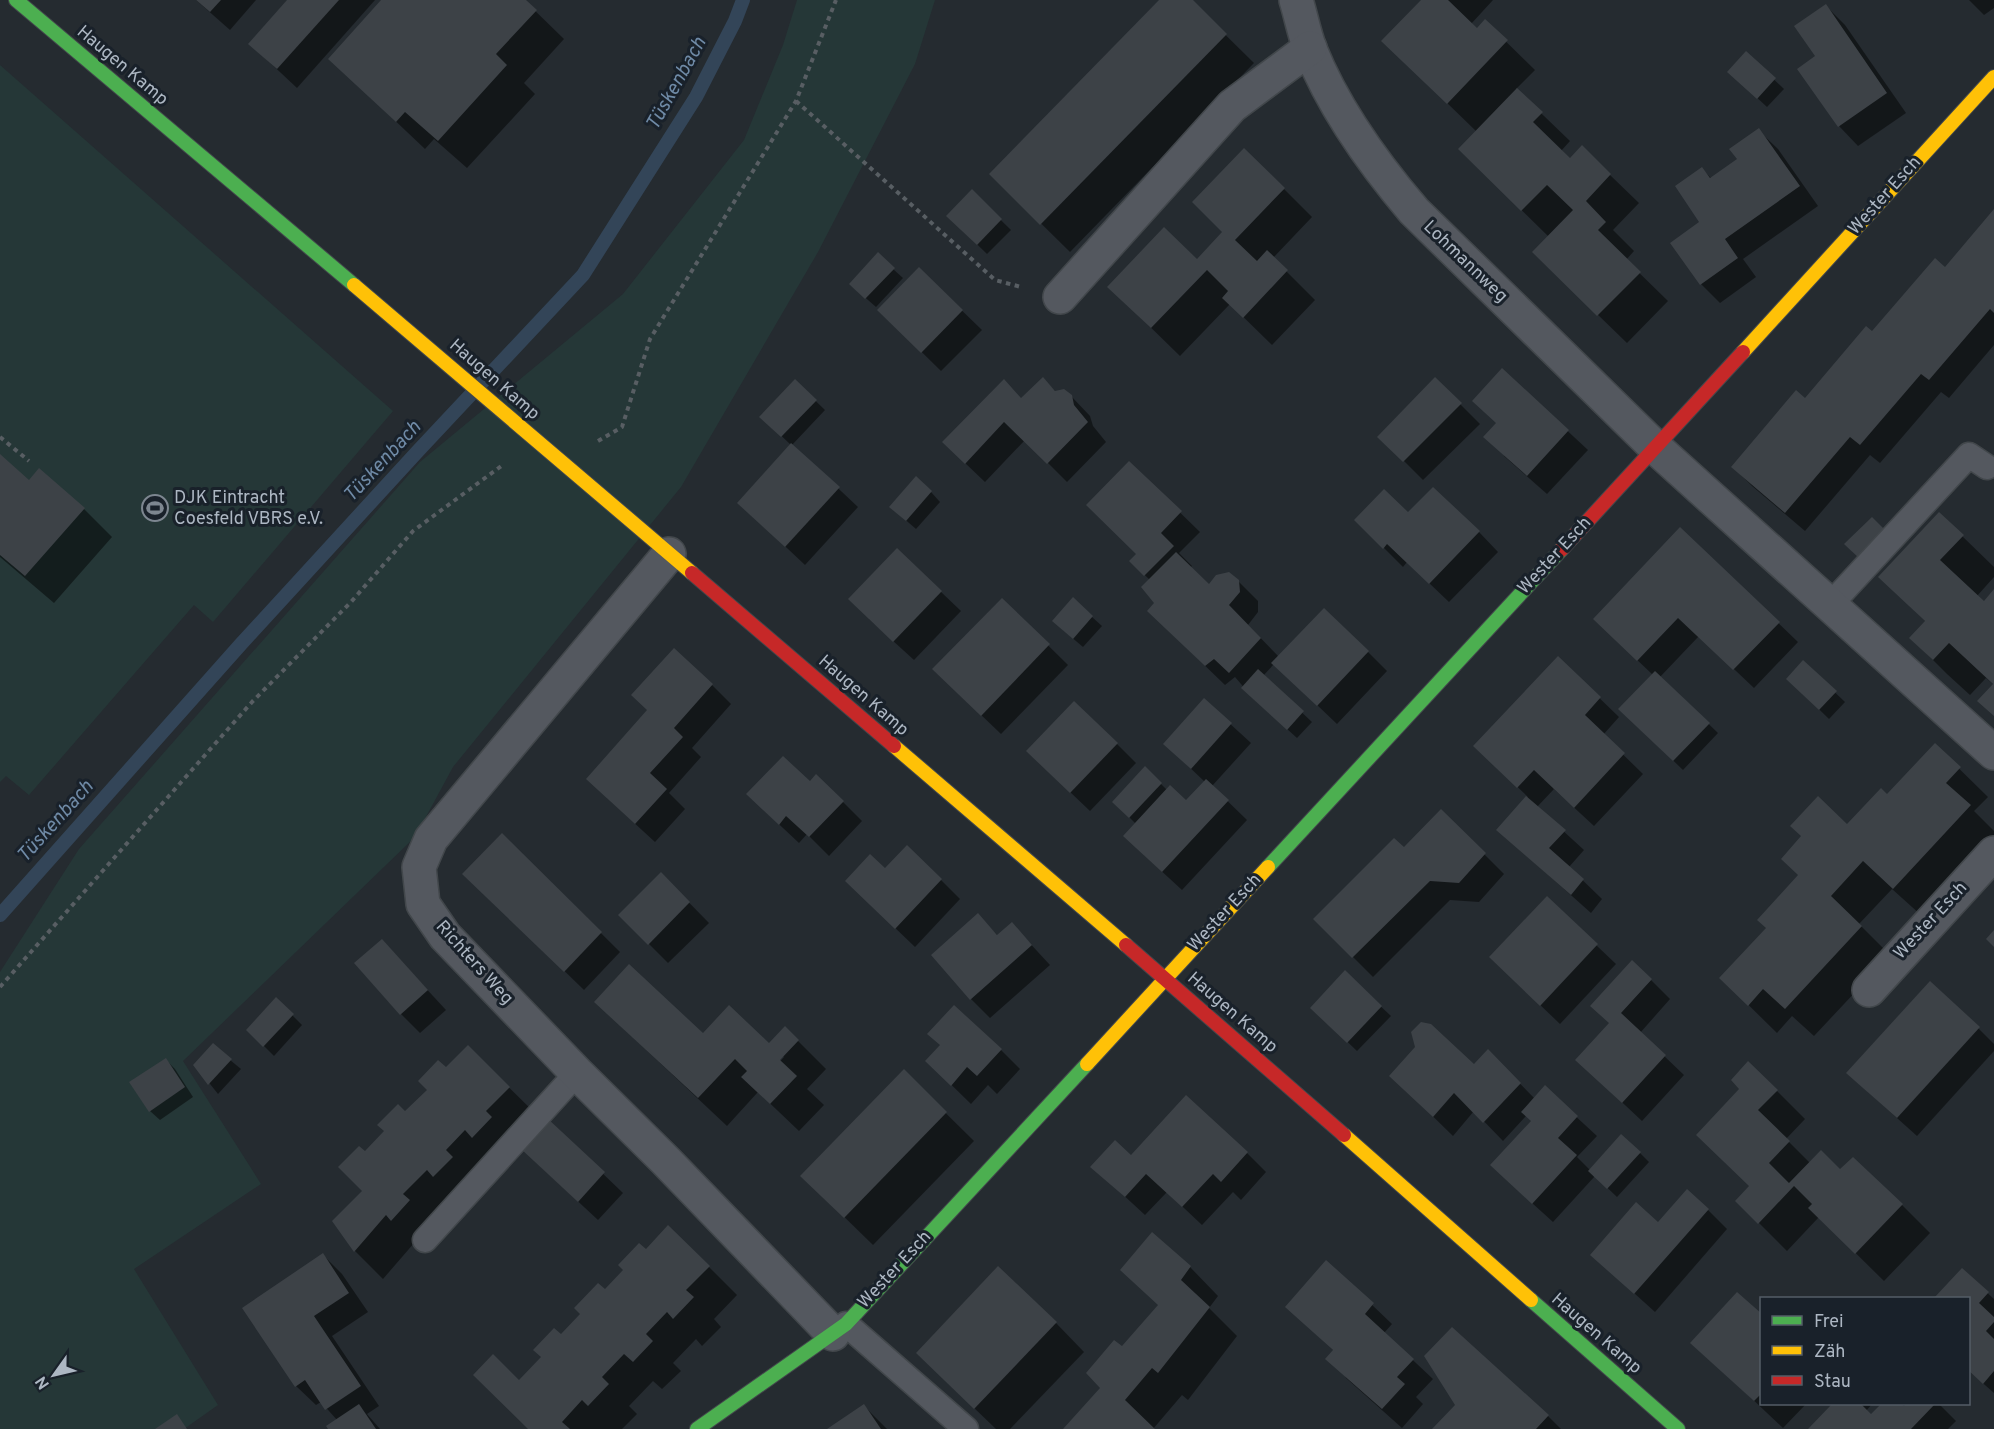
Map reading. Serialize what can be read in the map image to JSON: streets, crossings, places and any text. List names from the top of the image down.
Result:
{
  "streets": {
    "street": [
      "Haugen Kamp",
      "Wester Esch",
      "Lohmannweg",
      "Richters Weg"
    ]
  },
  "crossings": [
    ["Haugen Kamp", "Wester Esch"],
    ["Haugen Kamp", "Richters Weg"],
    ["Wester Esch", "Lohmannweg"],
    ["Wester Esch", "Richters Weg"]
  ],
  "water": ["Tüskenbach"],
  "places": {
    "sports": ["DJK Eintracht Coesfeld VBRS e.V."]
  },
  "legend": ["Frei", "Zäh", "Stau"],
  "north": "bottom left"
}
